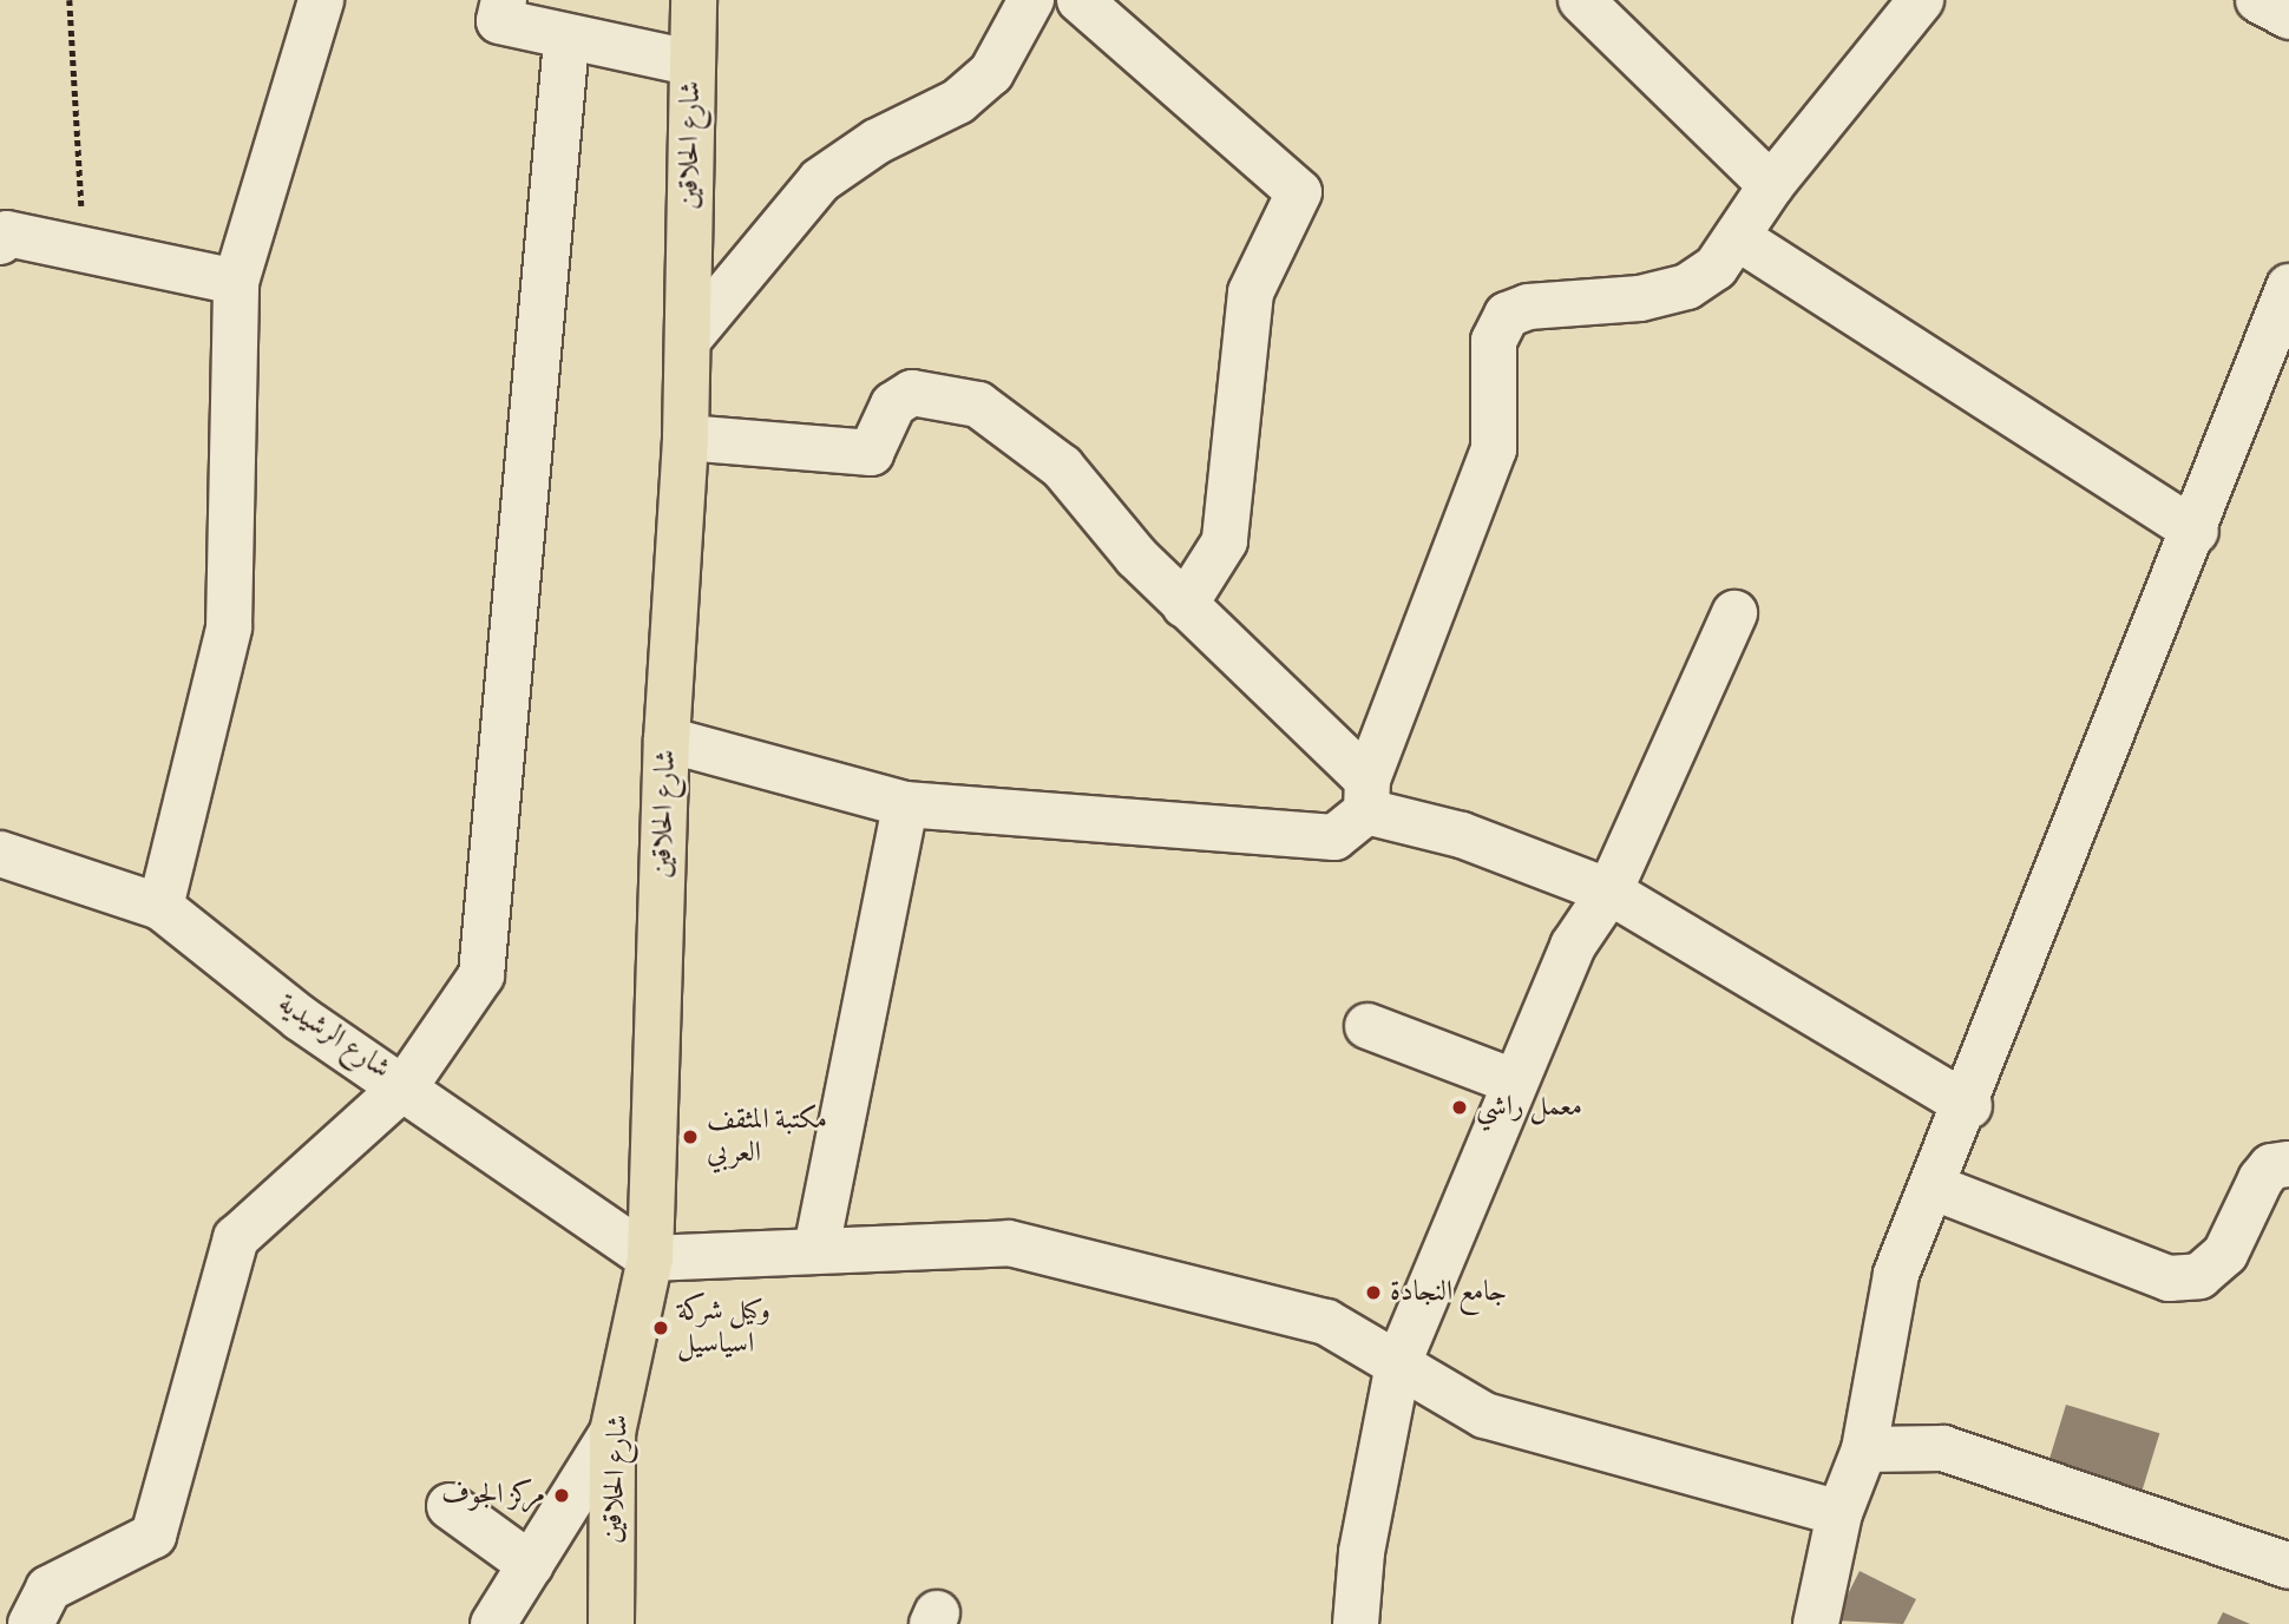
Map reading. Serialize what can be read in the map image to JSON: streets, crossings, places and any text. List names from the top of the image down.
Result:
{
  "streets": {
    "main road": ["شارع الحلاقين"],
    "street": ["شارع الرشيدية"]
  },
  "crossings": [
    ["شارع الحلاقين", "شارع الرشيدية"]
  ],
  "places": [
    "معمل راشي",
    "مكتبة المثقف العربي",
    "جامع النجادة",
    "وكيل شركة اسياسيل",
    "مركز الجوف"
  ]
}
